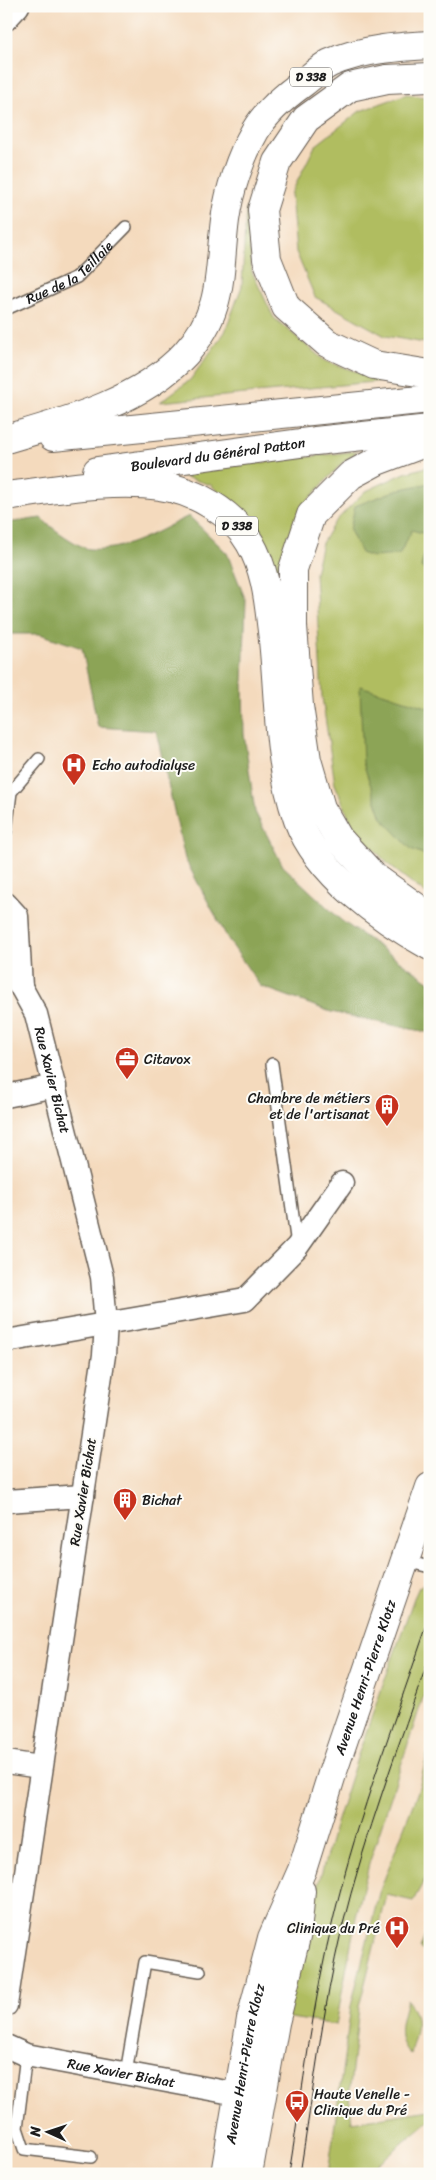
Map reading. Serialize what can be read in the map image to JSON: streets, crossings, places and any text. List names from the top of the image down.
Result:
{
  "streets": {
    "main road": ["D 338", "Boulevard du Général Patton", "Avenue Henri-Pierre Klotz"],
    "street": ["Rue Xavier Bichat"],
    "lane": ["Rue de la Teillaie"]
  },
  "crossings": [
    ["Rue Xavier Bichat", "Avenue Henri-Pierre Klotz"]
  ],
  "places": {
    "hospital": ["Echo autodialyse", "Clinique du Pré"],
    "office": ["Citavox"],
    "building": ["Chambre de métiers et de l'artisanat", "Bichat"],
    "bus stop": ["Haute Venelle - Clinique du Pré"]
  },
  "north": "left"
}
